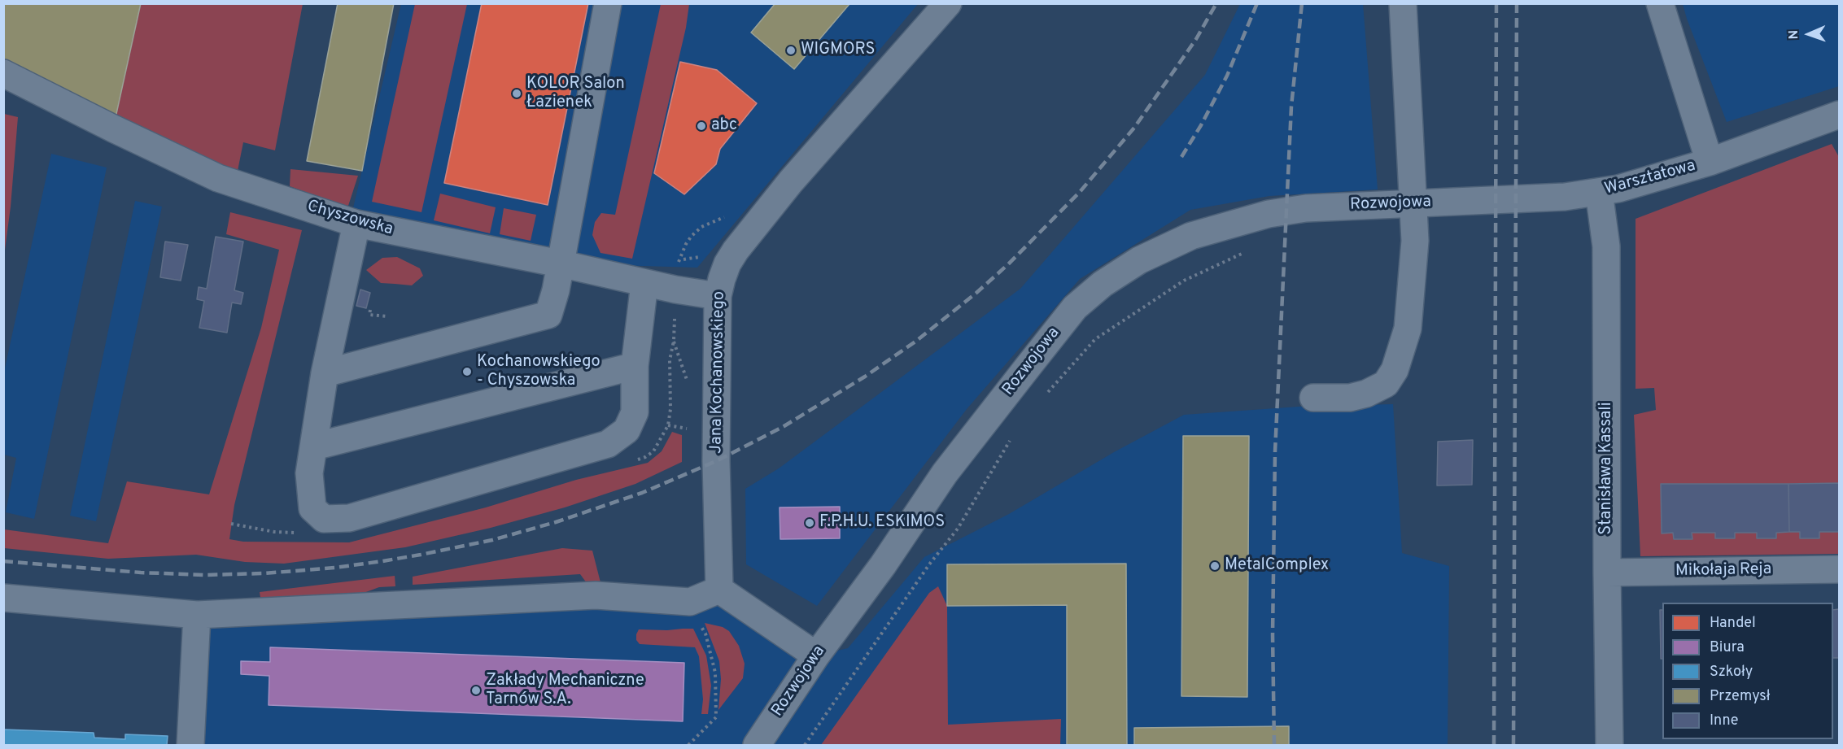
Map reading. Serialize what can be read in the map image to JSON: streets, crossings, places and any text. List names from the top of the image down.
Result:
{
  "streets": {
    "street": [
      "Warsztatowa",
      "Rozwojowa",
      "Chyszowska",
      "Jana Kochanowskiego",
      "Stanisława Kassali",
      "Mikołaja Reja"
    ]
  },
  "crossings": [
    ["Warsztatowa", "Rozwojowa"],
    ["Warsztatowa", "Stanisława Kassali"],
    ["Chyszowska", "Jana Kochanowskiego"],
    ["Stanisława Kassali", "Mikołaja Reja"]
  ],
  "places": [
    "WIGMORS",
    "KOLOR Salon Łazienek",
    "abc",
    "Kochanowskiego - Chyszowska",
    "F.P.H.U. ESKIMOS",
    "MetalComplex",
    "Zakłady Mechaniczne Tarnów S.A."
  ],
  "legend": [
    "Handel",
    "Biura",
    "Szkoły",
    "Przemysł",
    "Inne"
  ],
  "north": "left"
}
